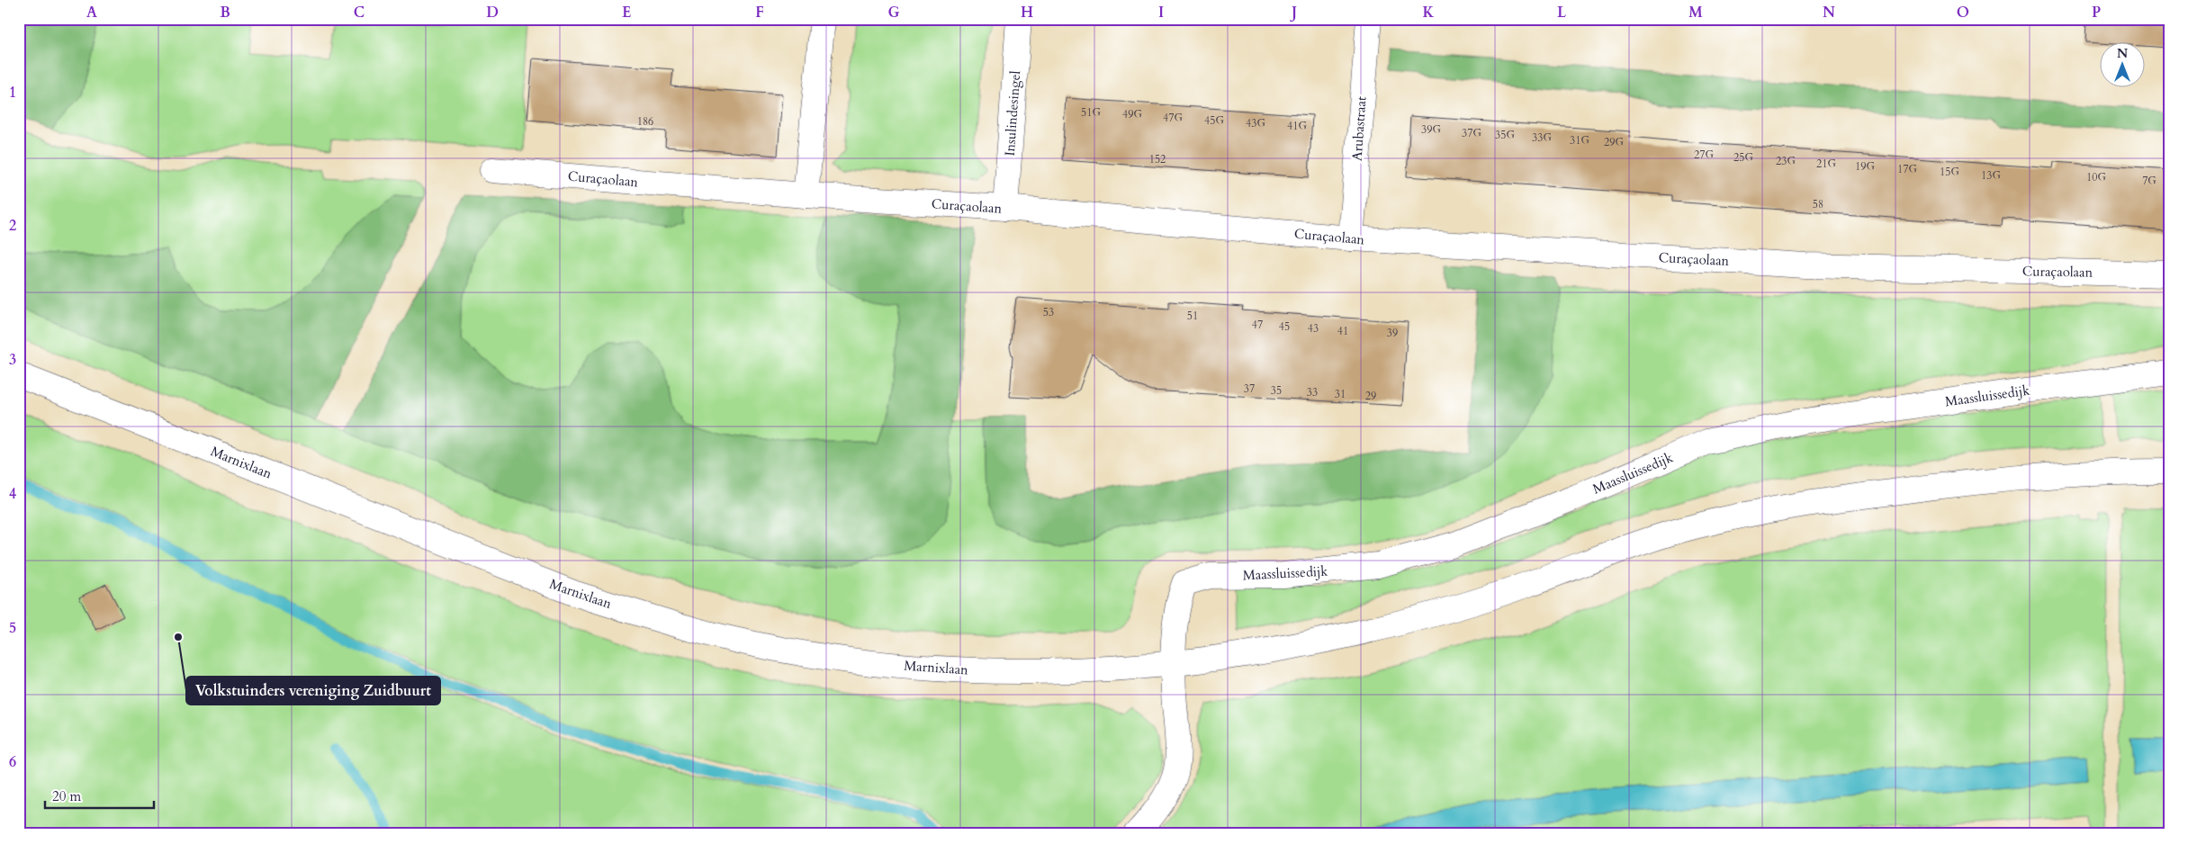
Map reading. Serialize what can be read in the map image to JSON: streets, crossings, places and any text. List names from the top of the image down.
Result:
{
  "streets": {
    "street": [
      "Insulindesingel",
      "Arubastraat",
      "Curaçaolaan",
      "Maassluissedijk",
      "Marnixlaan"
    ]
  },
  "crossings": [
    ["Insulindesingel", "Curaçaolaan"],
    ["Arubastraat", "Curaçaolaan"],
    ["Maassluissedijk", "Marnixlaan"]
  ],
  "places": ["Volkstuinders vereniging Zuidbuurt"],
  "house_numbers": [
    "51G",
    "49G",
    "47G",
    "45G",
    "186",
    "43G",
    "41G",
    "39G",
    "37G",
    "35G",
    "33G",
    "31G",
    "29G",
    "27G",
    "25G",
    "152",
    "23G",
    "21G",
    "19G",
    "17G",
    "15G",
    "13G",
    "10G",
    "7G",
    "58",
    "53",
    "51",
    "47",
    "45",
    "43",
    "41",
    "39",
    "37",
    "35",
    "33",
    "31",
    "29"
  ],
  "scale_bar": "20 m",
  "north": "top",
  "grid": {
    "columns": [
      "A",
      "B",
      "C",
      "D",
      "E",
      "F",
      "G",
      "H",
      "I",
      "J",
      "K",
      "L",
      "M",
      "N",
      "O",
      "P"
    ],
    "rows": [
      "1",
      "2",
      "3",
      "4",
      "5",
      "6"
    ]
  }
}
